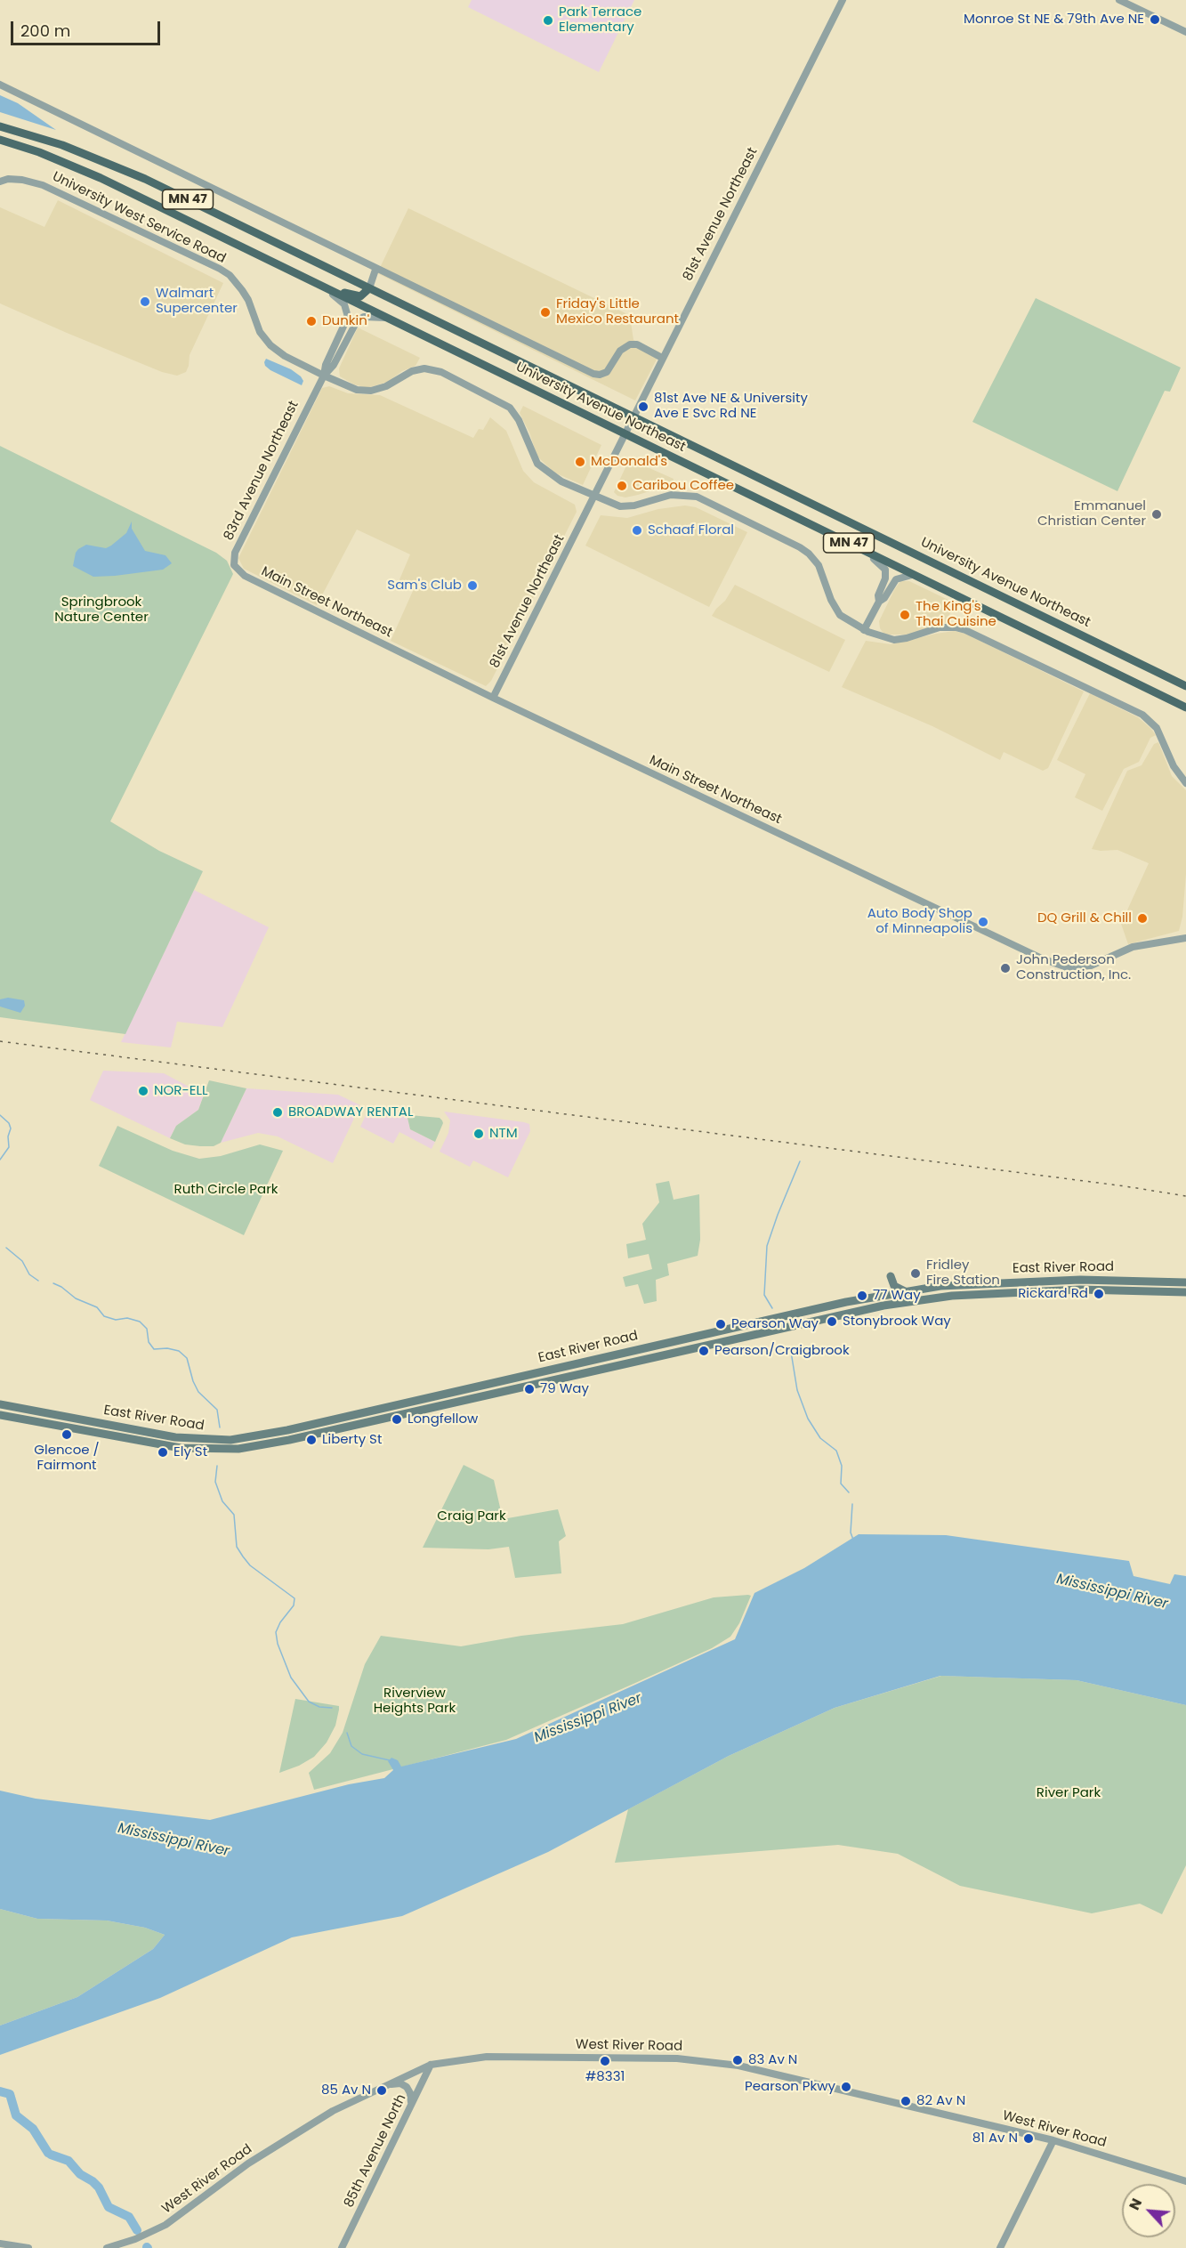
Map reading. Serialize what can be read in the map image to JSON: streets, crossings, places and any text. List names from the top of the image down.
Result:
{
  "streets": {
    "main road": ["MN 47", "University Avenue Northeast", "East River Road"],
    "street": [
      "81st Avenue Northeast",
      "University West Service Road",
      "83rd Avenue Northeast",
      "Main Street Northeast",
      "West River Road",
      "85th Avenue North"
    ]
  },
  "crossings": [
    ["81st Avenue Northeast", "University West Service Road"],
    ["81st Avenue Northeast", "University Avenue Northeast"],
    ["81st Avenue Northeast", "Main Street Northeast"],
    ["University West Service Road", "83rd Avenue Northeast"],
    ["University Avenue Northeast", "83rd Avenue Northeast"],
    ["83rd Avenue Northeast", "Main Street Northeast"],
    ["West River Road", "85th Avenue North"]
  ],
  "water": ["Mississippi River"],
  "parks": [
    "Springbrook Nature Center",
    "Ruth Circle Park",
    "Craig Park",
    "Riverview Heights Park",
    "River Park"
  ],
  "places": [
    "Monroe St NE & 79th Ave NE",
    "Park Terrace Elementary",
    "Walmart Supercenter",
    "Friday's Little Mexico Restaurant",
    "Dunkin'",
    "81st Ave NE & University Ave E Svc Rd NE",
    "McDonald's",
    "Caribou Coffee",
    "Emmanuel Christian Center",
    "Schaaf Floral",
    "Sam's Club",
    "The King's Thai Cuisine",
    "DQ Grill & Chill",
    "Auto Body Shop of Minneapolis",
    "John Pederson Construction, Inc.",
    "NOR-ELL",
    "BROADWAY RENTAL",
    "NTM",
    "Fridley Fire Station",
    "Rickard Rd",
    "77 Way",
    "Stonybrook Way",
    "Pearson Way",
    "Pearson/Craigbrook",
    "79 Way",
    "Longfellow",
    "Glencoe / Fairmont",
    "Liberty St",
    "Ely St",
    "83 Av N",
    "#8331",
    "Pearson Pkwy",
    "85 Av N",
    "82 Av N",
    "81 Av N"
  ],
  "scale_bar": "200 m",
  "north": "top left"
}
